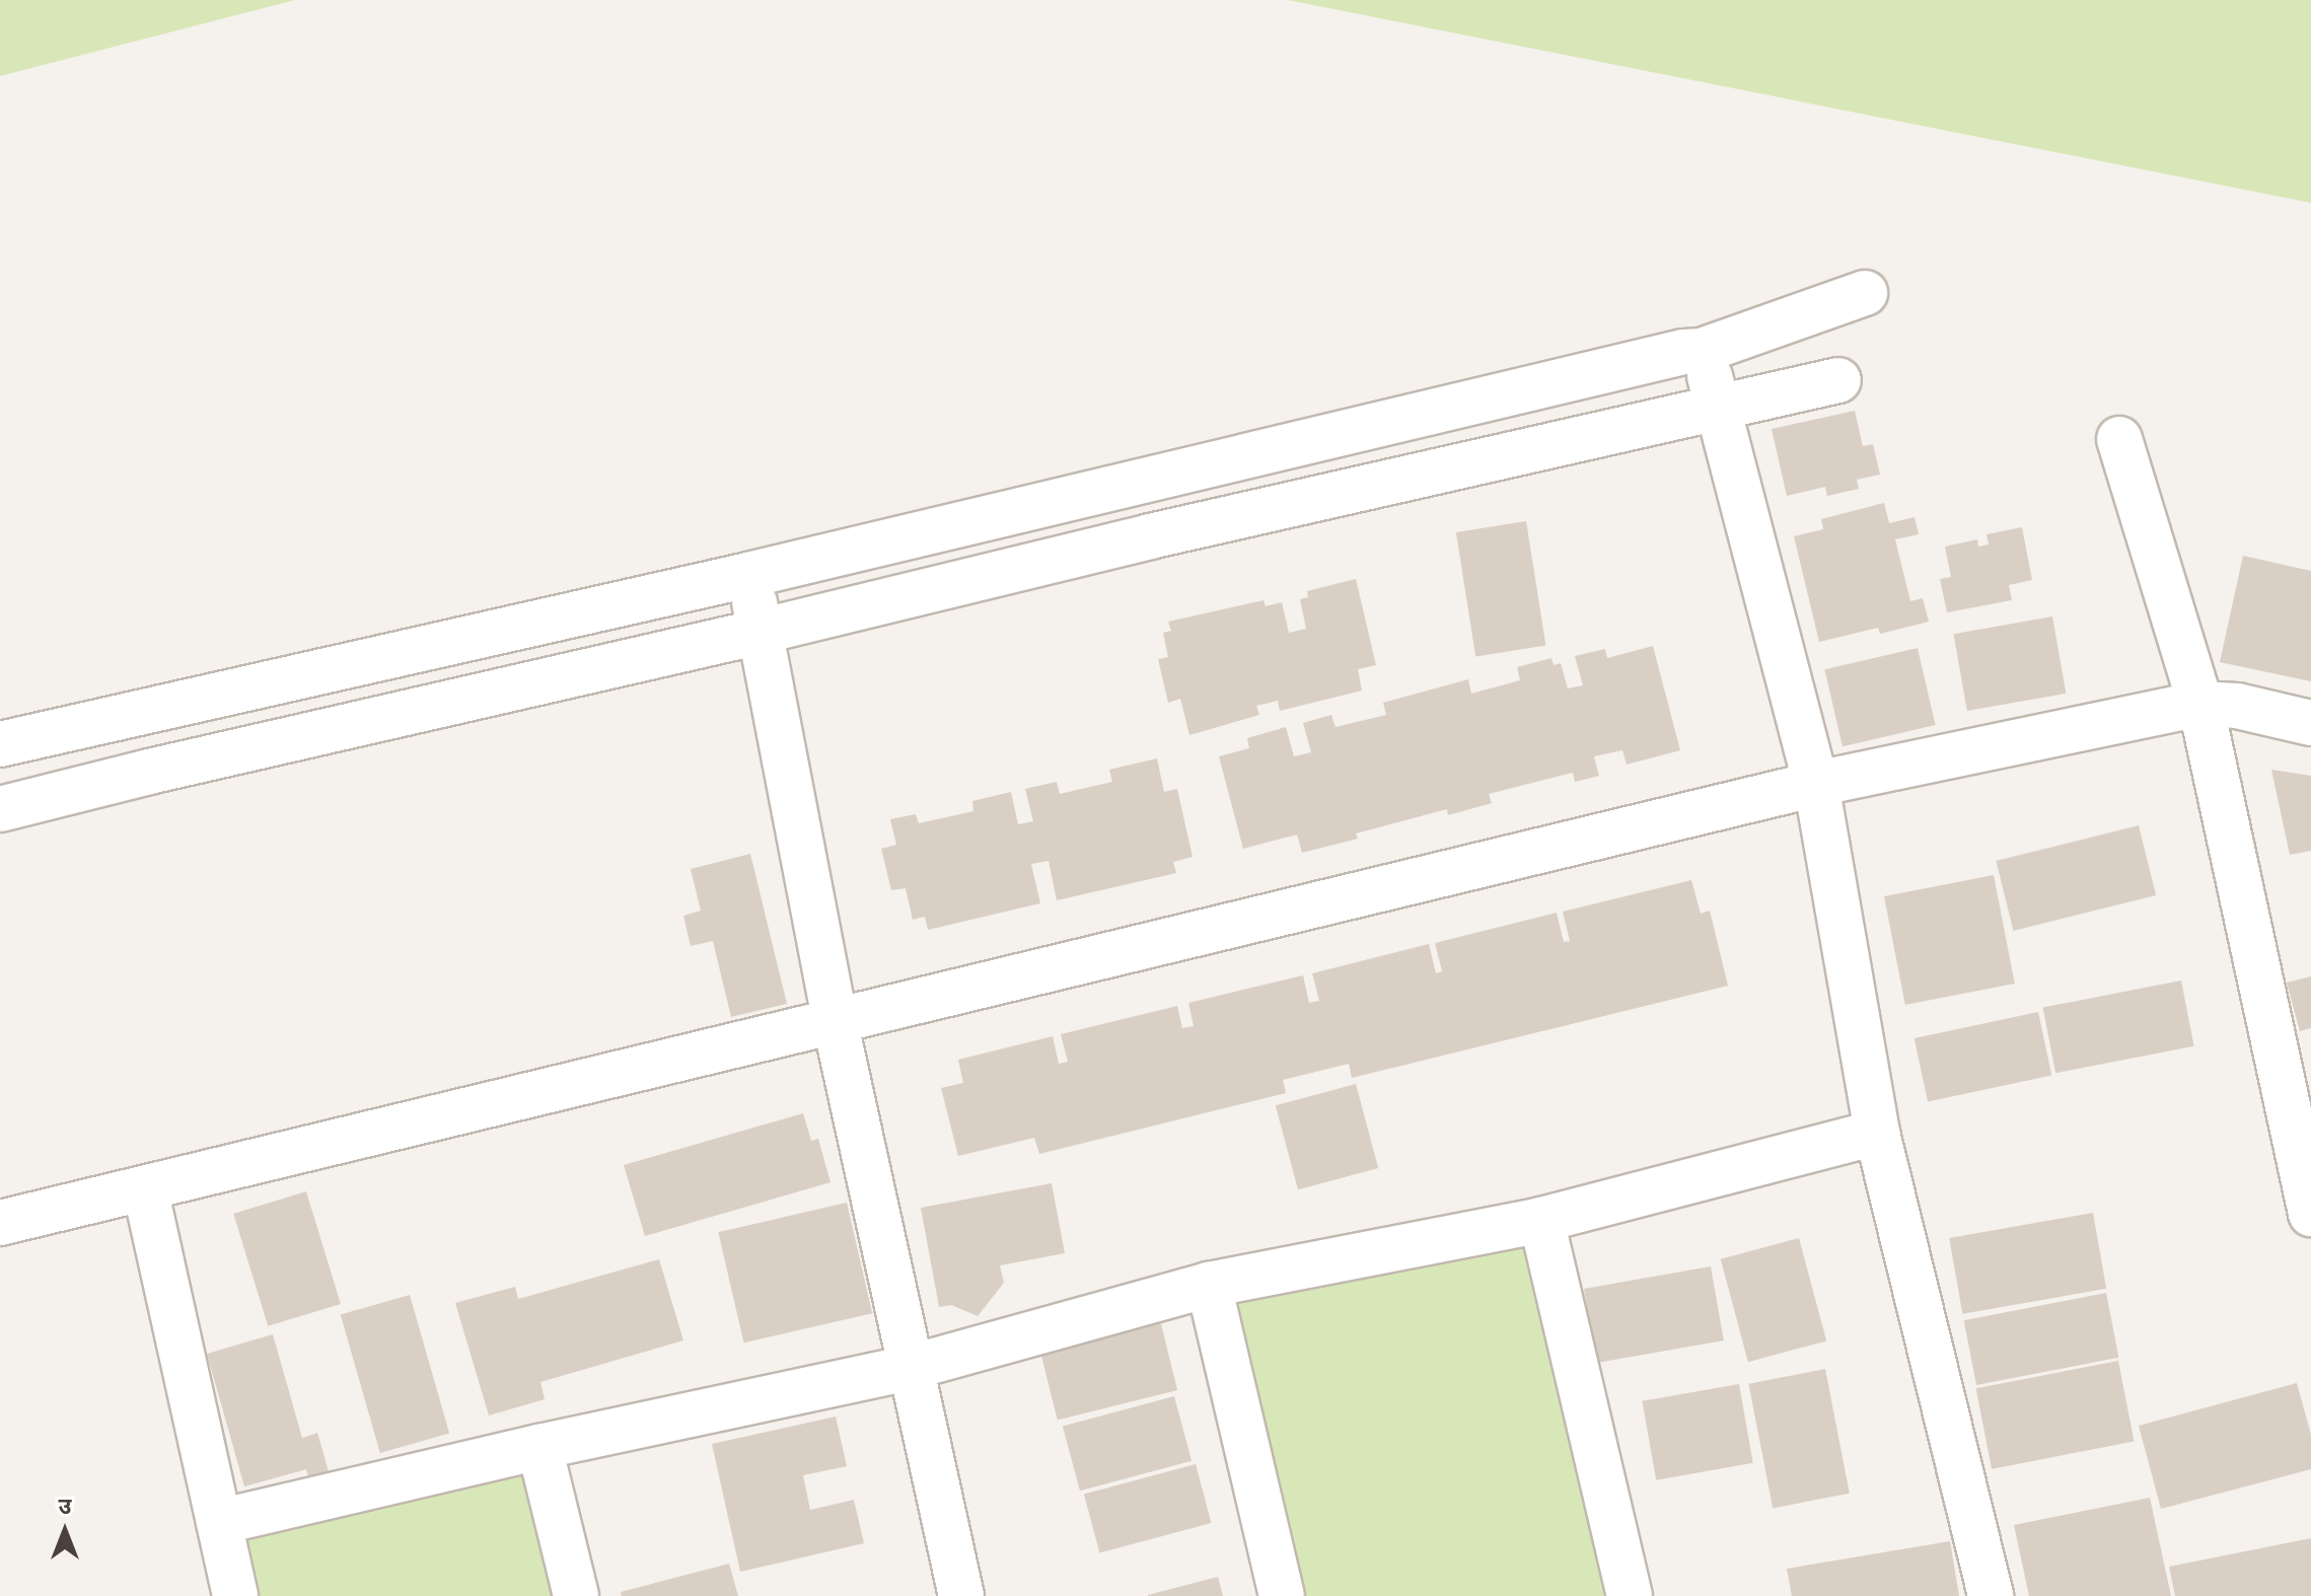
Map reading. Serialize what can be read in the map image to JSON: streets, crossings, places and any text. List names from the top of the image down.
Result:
{
  "north": "top"
}
